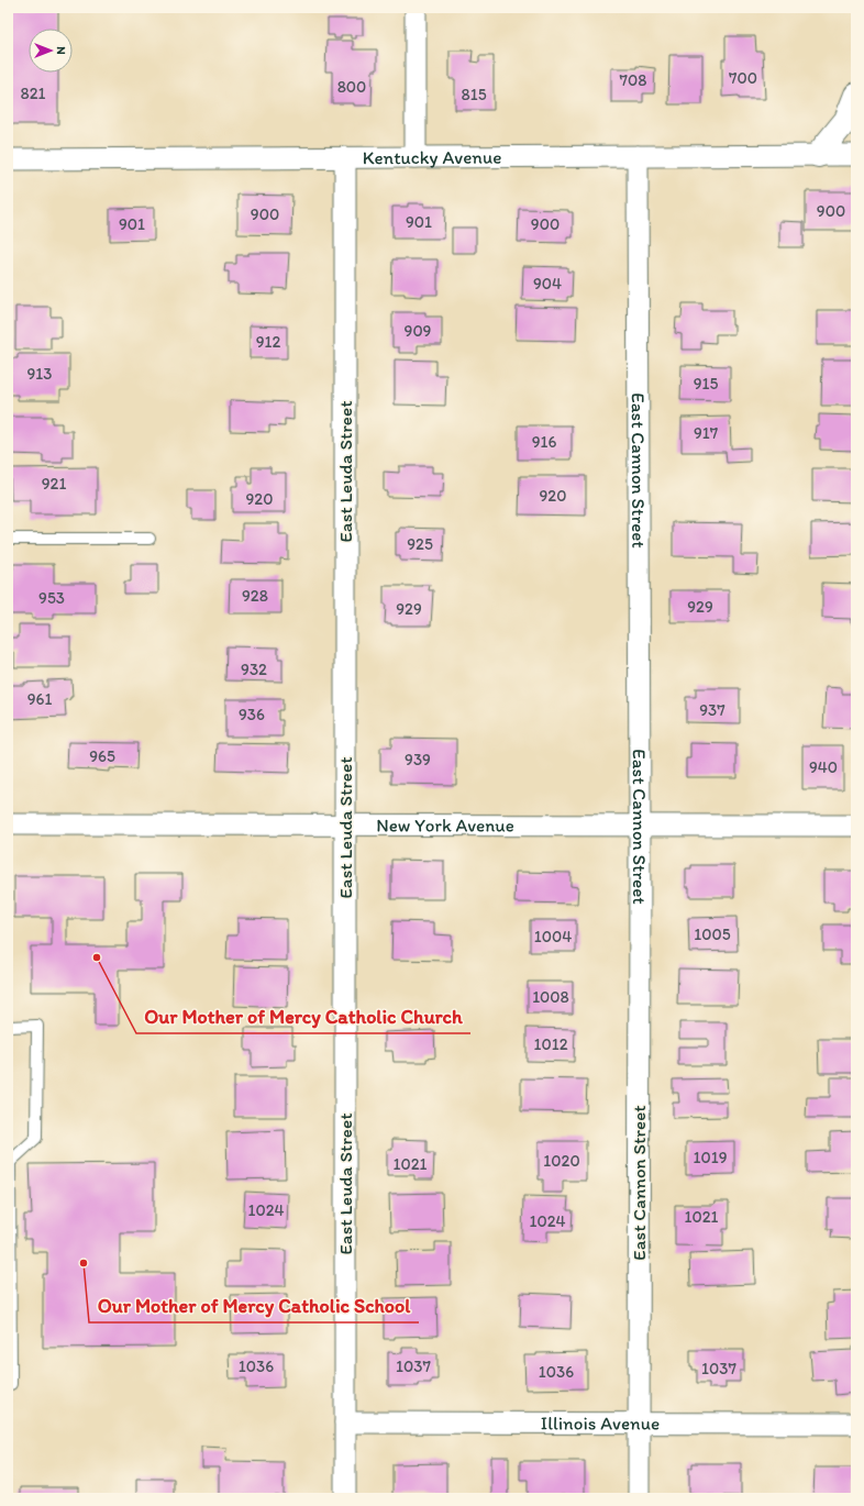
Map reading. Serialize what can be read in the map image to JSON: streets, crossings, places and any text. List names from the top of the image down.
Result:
{
  "streets": {
    "street": [
      "Kentucky Avenue",
      "East Cannon Street",
      "East Leuda Street",
      "New York Avenue",
      "Illinois Avenue"
    ]
  },
  "crossings": [
    ["Kentucky Avenue", "East Cannon Street"],
    ["Kentucky Avenue", "East Leuda Street"],
    ["East Cannon Street", "New York Avenue"],
    ["East Cannon Street", "Illinois Avenue"],
    ["East Leuda Street", "New York Avenue"],
    ["East Leuda Street", "Illinois Avenue"]
  ],
  "places": ["Our Mother of Mercy Catholic Church", "Our Mother of Mercy Catholic School"],
  "house_numbers": [
    "700",
    "708",
    "800",
    "821",
    "815",
    "900",
    "900",
    "901",
    "901",
    "900",
    "904",
    "909",
    "912",
    "913",
    "915",
    "917",
    "916",
    "921",
    "920",
    "920",
    "925",
    "928",
    "953",
    "929",
    "929",
    "932",
    "961",
    "937",
    "936",
    "965",
    "939",
    "940",
    "1005",
    "1004",
    "1008",
    "1012",
    "1019",
    "1020",
    "1021",
    "1024",
    "1021",
    "1024",
    "1036",
    "1037",
    "1037",
    "1036"
  ],
  "north": "right"
}
